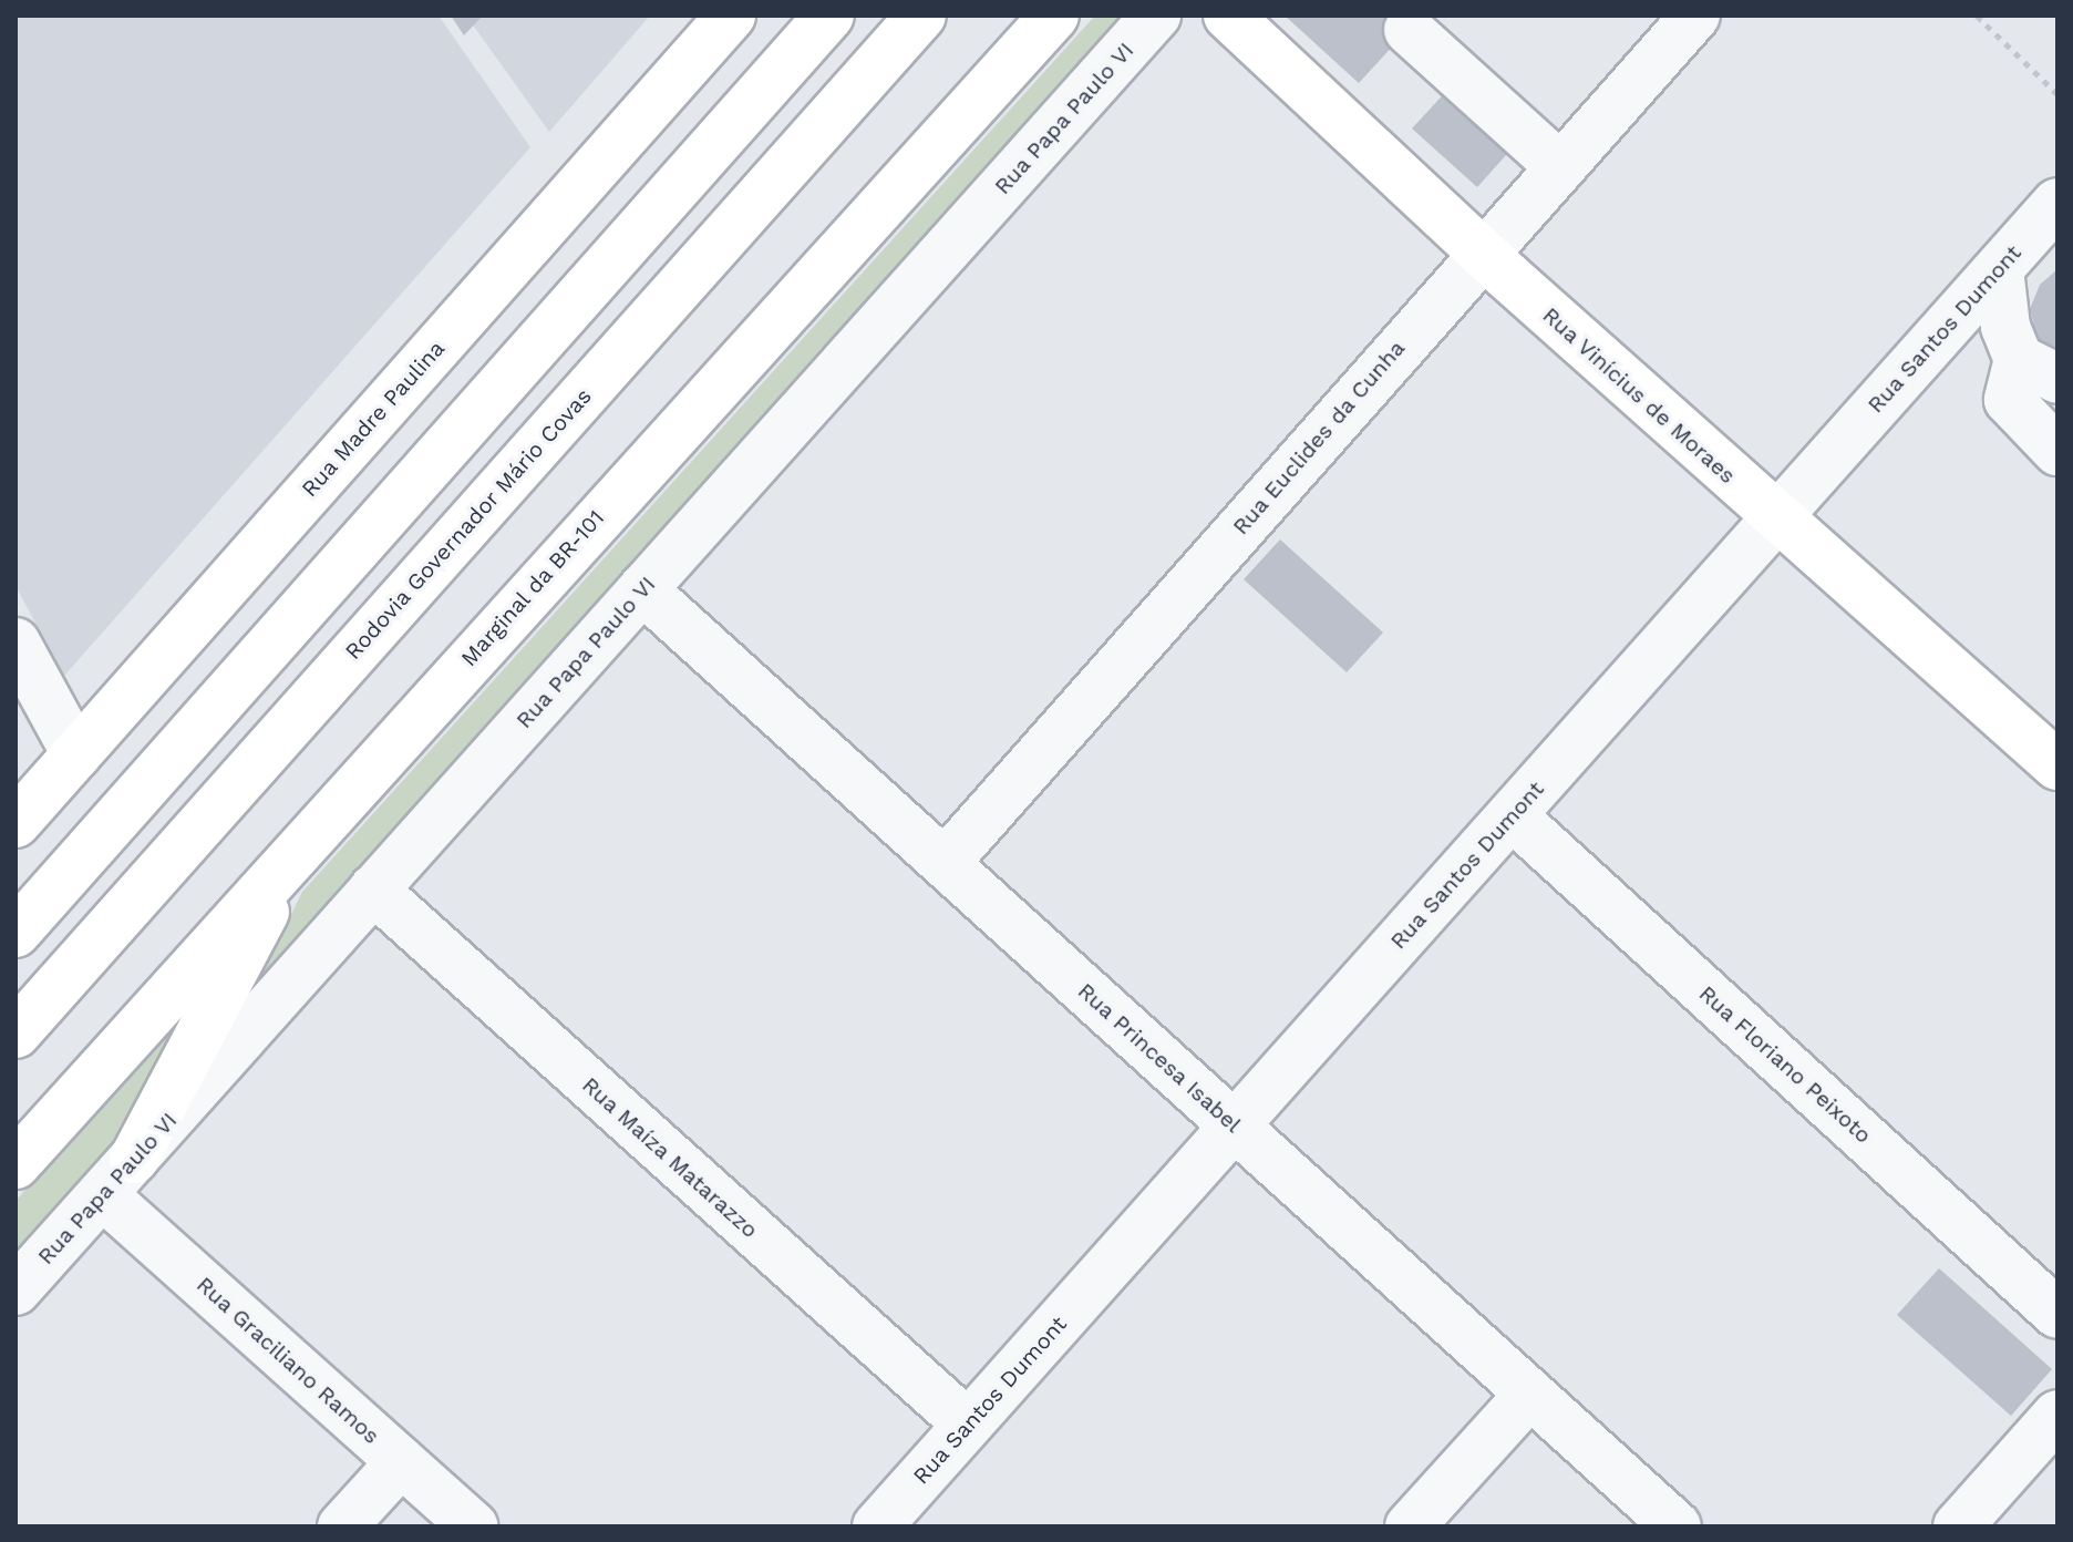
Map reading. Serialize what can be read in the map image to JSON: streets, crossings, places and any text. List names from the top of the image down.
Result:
{
  "streets": {
    "main road": [
      "Rua Vinícius de Moraes",
      "Rua Madre Paulina",
      "Rodovia Governador Mário Covas",
      "Marginal da BR-101"
    ],
    "street": [
      "Rua Papa Paulo VI",
      "Rua Santos Dumont",
      "Rua Euclides da Cunha",
      "Rua Princesa Isabel",
      "Rua Floriano Peixoto",
      "Rua Maíza Matarazzo",
      "Rua Graciliano Ramos"
    ]
  },
  "crossings": [
    ["Rua Papa Paulo VI", "Rua Princesa Isabel"],
    ["Rua Papa Paulo VI", "Rua Maíza Matarazzo"],
    ["Rua Papa Paulo VI", "Rua Graciliano Ramos"],
    ["Rua Santos Dumont", "Rua Vinícius de Moraes"],
    ["Rua Santos Dumont", "Rua Princesa Isabel"],
    ["Rua Santos Dumont", "Rua Floriano Peixoto"],
    ["Rua Santos Dumont", "Rua Maíza Matarazzo"],
    ["Rua Vinícius de Moraes", "Rua Euclides da Cunha"],
    ["Rua Euclides da Cunha", "Rua Princesa Isabel"]
  ]
}
